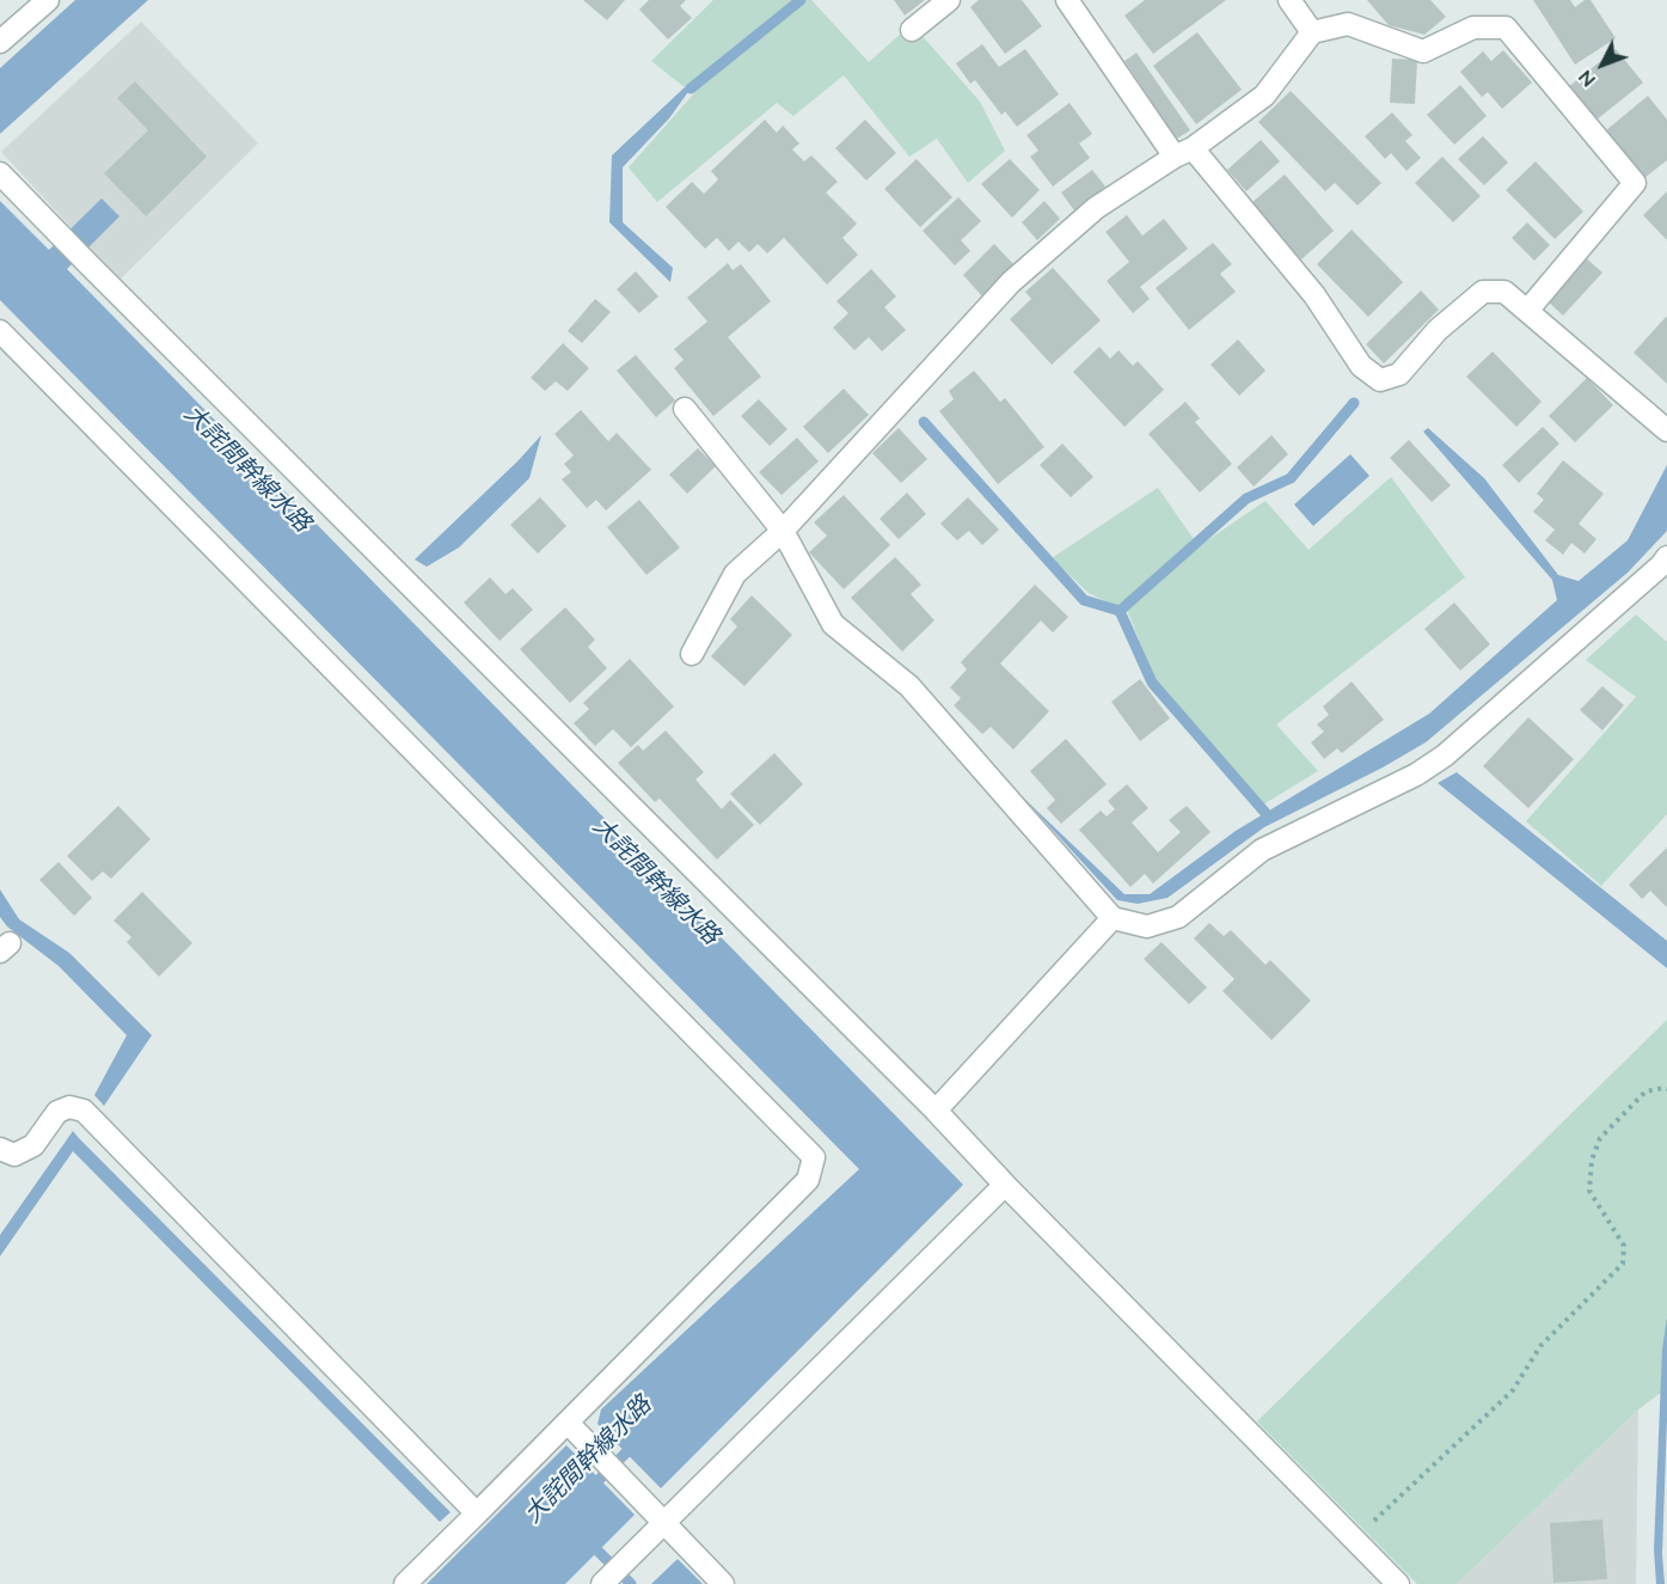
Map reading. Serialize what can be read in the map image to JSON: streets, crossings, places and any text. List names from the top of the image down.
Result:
{
  "water": ["大詫間幹線水路"],
  "north": "bottom left"
}
